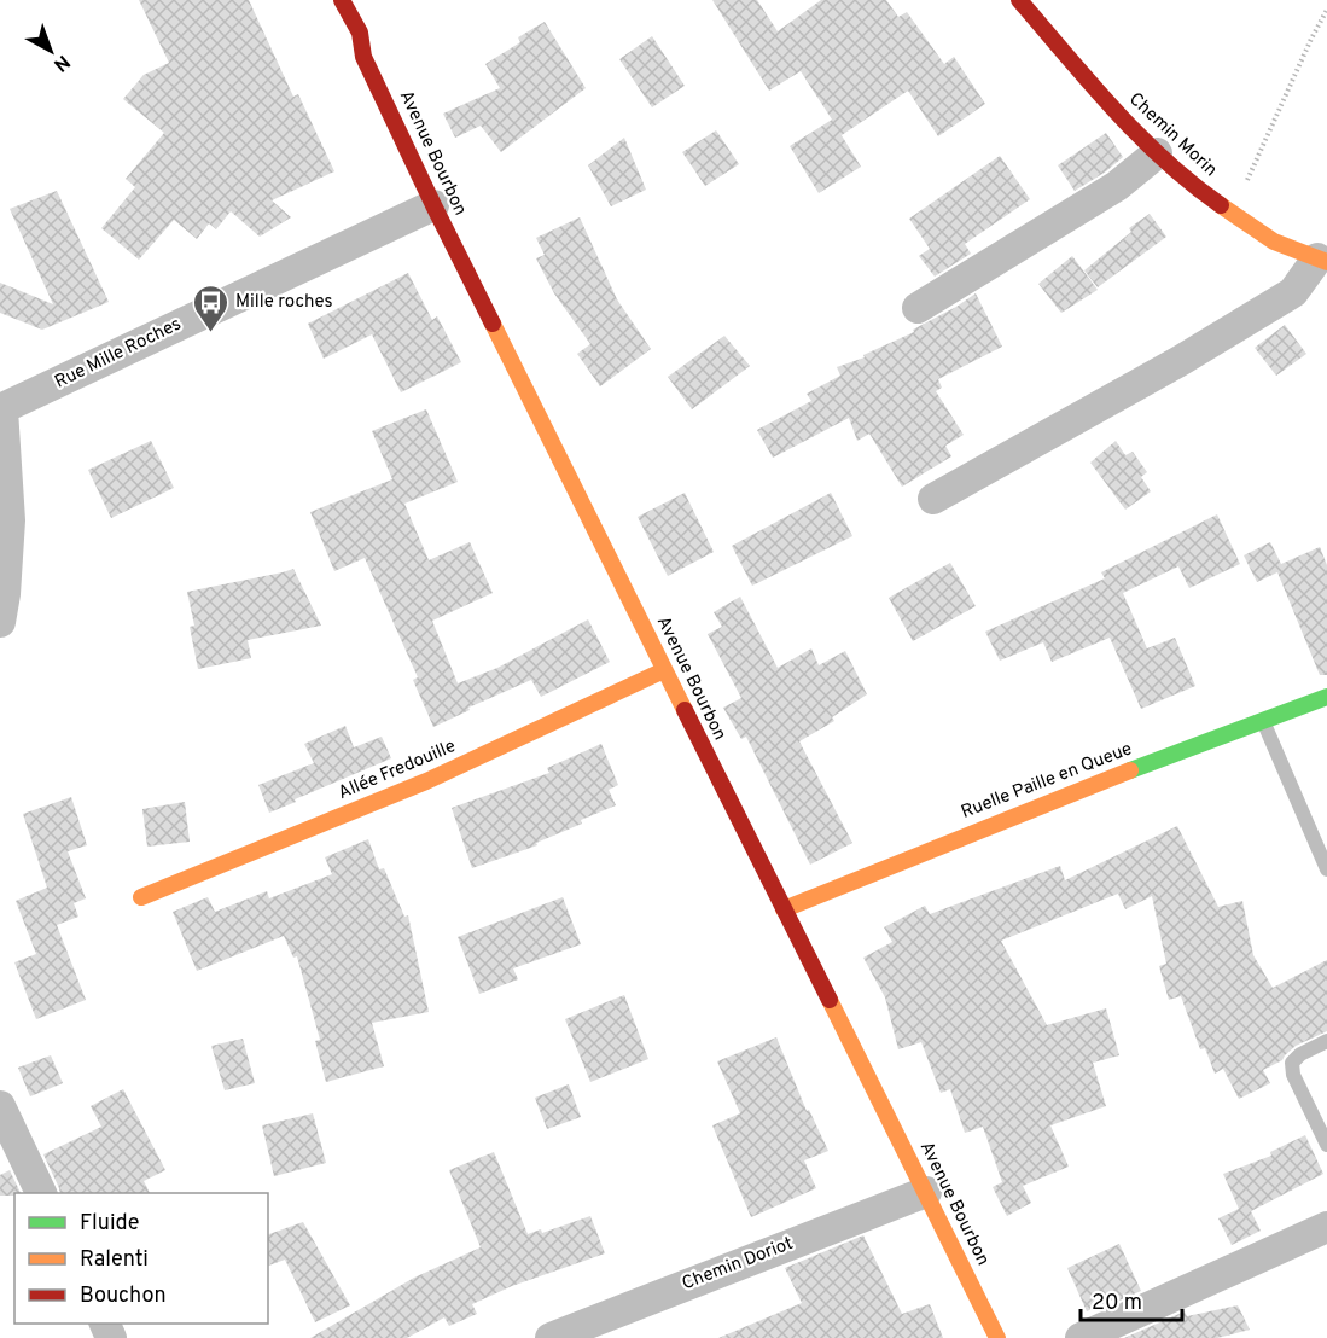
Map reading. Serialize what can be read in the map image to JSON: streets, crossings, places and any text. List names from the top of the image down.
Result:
{
  "streets": {
    "street": [
      "Chemin Morin",
      "Avenue Bourbon",
      "Rue Mille Roches",
      "Allée Fredouille",
      "Ruelle Paille en Queue",
      "Chemin Doriot"
    ]
  },
  "crossings": [
    ["Avenue Bourbon", "Rue Mille Roches"],
    ["Avenue Bourbon", "Allée Fredouille"],
    ["Avenue Bourbon", "Ruelle Paille en Queue"],
    ["Avenue Bourbon", "Chemin Doriot"]
  ],
  "places": {
    "bus stop": ["Mille roches"]
  },
  "legend": ["Fluide", "Ralenti", "Bouchon"],
  "scale_bar": "20 m",
  "north": "bottom right"
}
